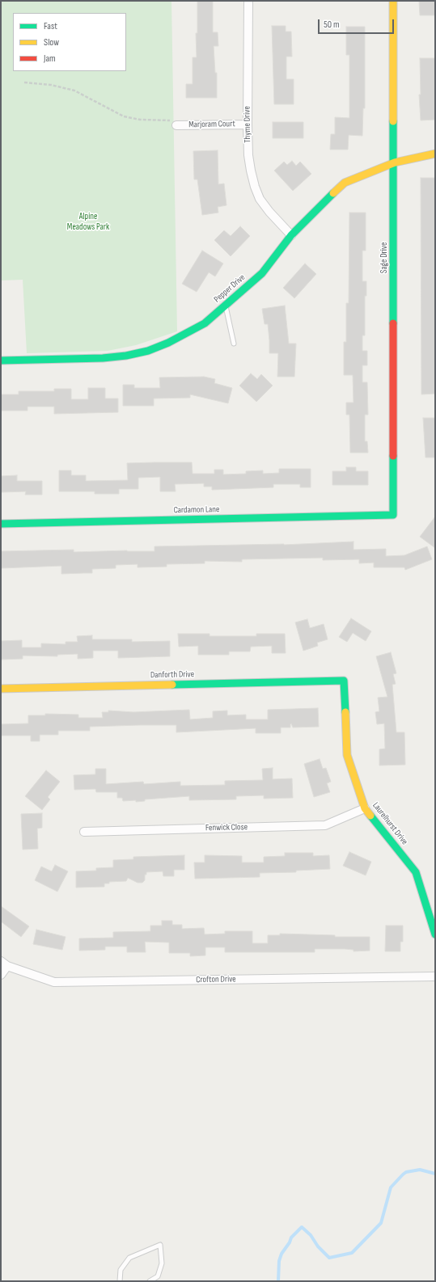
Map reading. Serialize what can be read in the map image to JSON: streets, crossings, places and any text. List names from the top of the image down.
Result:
{
  "streets": {
    "street": [
      "Marjoram Court",
      "Thyme Drive",
      "Sage Drive",
      "Pepper Drive",
      "Cardamon Lane",
      "Danforth Drive",
      "Laurelhurst Drive",
      "Fenwick Close",
      "Crofton Drive"
    ]
  },
  "crossings": [
    ["Marjoram Court", "Thyme Drive"],
    ["Thyme Drive", "Pepper Drive"],
    ["Sage Drive", "Pepper Drive"],
    ["Sage Drive", "Cardamon Lane"],
    ["Danforth Drive", "Laurelhurst Drive"],
    ["Laurelhurst Drive", "Fenwick Close"]
  ],
  "parks": ["Alpine Meadows Park"],
  "legend": ["Fast", "Slow", "Jam"],
  "scale_bar": "50 m"
}
